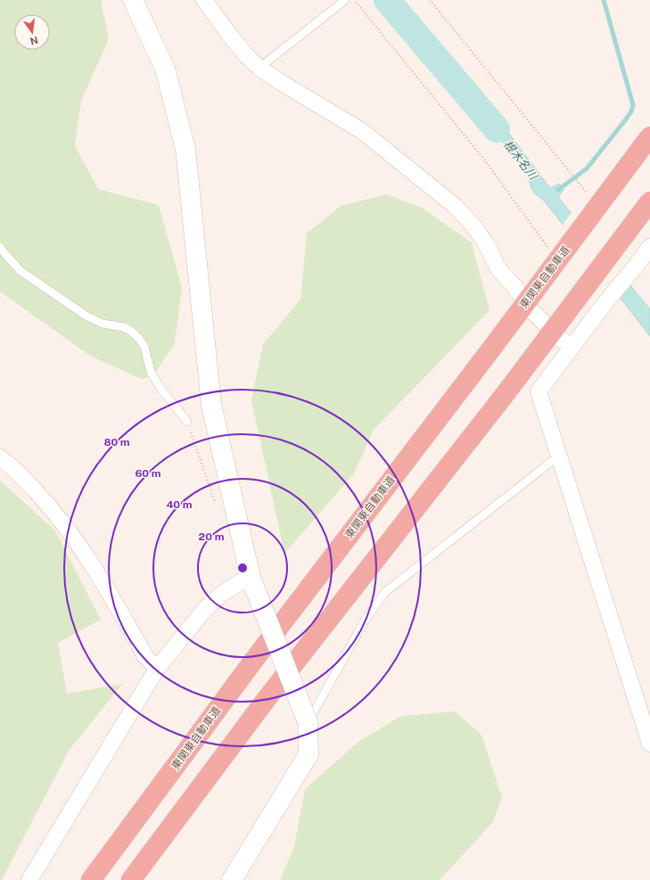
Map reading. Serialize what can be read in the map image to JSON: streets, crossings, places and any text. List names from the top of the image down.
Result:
{
  "streets": {
    "highway": ["東関東自動車道"]
  },
  "water": ["根木名川"],
  "north": "bottom",
  "rings": [
    "80 m",
    "60 m",
    "40 m",
    "20 m"
  ]
}
